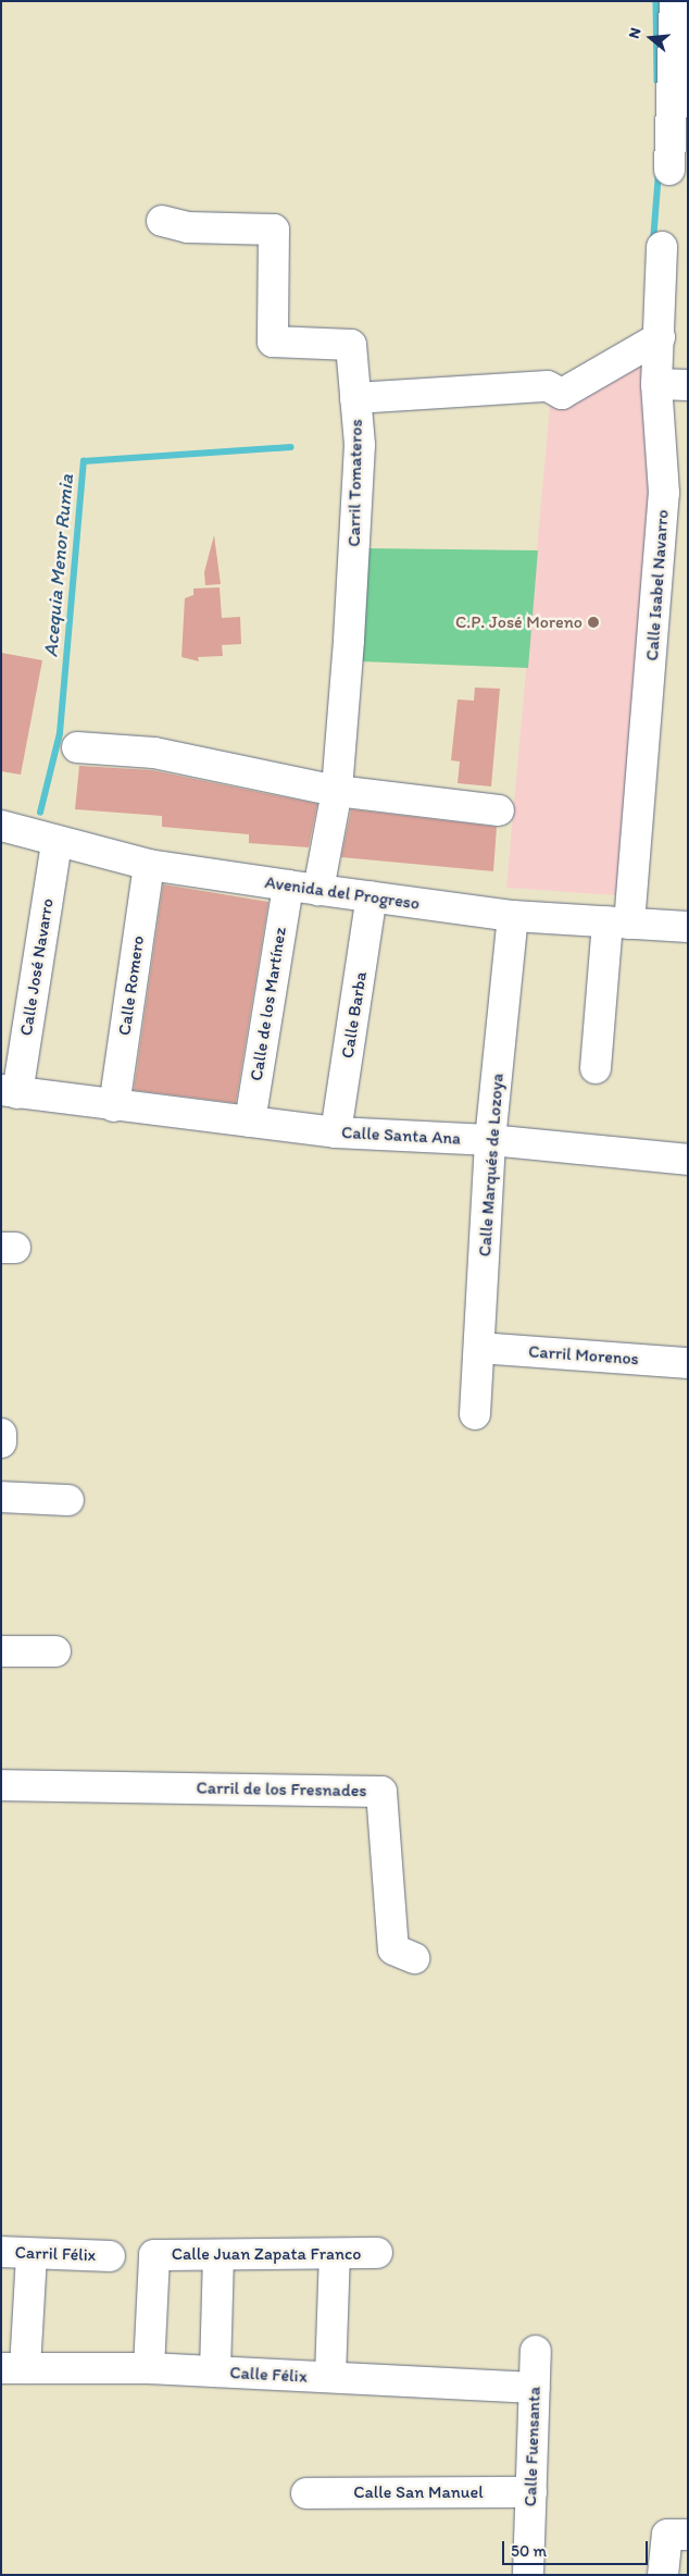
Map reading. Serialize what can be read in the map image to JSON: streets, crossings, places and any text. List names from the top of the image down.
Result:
{
  "streets": {
    "street": [
      "Carril Tomateros",
      "Calle Isabel Navarro",
      "Avenida del Progreso",
      "Calle José Navarro",
      "Calle Romero",
      "Calle de los Martínez",
      "Calle Barba",
      "Calle Santa Ana",
      "Calle Marqués de Lozoya",
      "Carril Morenos",
      "Carril de los Fresnades",
      "Carril Félix",
      "Calle Juan Zapata Franco",
      "Calle Félix",
      "Calle Fuensanta",
      "Calle San Manuel"
    ]
  },
  "crossings": [
    ["Carril Tomateros", "Avenida del Progreso"],
    ["Calle Isabel Navarro", "Avenida del Progreso"],
    ["Avenida del Progreso", "Calle José Navarro"],
    ["Avenida del Progreso", "Calle Romero"],
    ["Avenida del Progreso", "Calle de los Martínez"],
    ["Avenida del Progreso", "Calle Barba"],
    ["Avenida del Progreso", "Calle Marqués de Lozoya"],
    ["Calle José Navarro", "Calle Santa Ana"],
    ["Calle Romero", "Calle Santa Ana"],
    ["Calle de los Martínez", "Calle Santa Ana"],
    ["Calle Barba", "Calle Santa Ana"],
    ["Calle Santa Ana", "Calle Marqués de Lozoya"],
    ["Calle Marqués de Lozoya", "Carril Morenos"],
    ["Calle Juan Zapata Franco", "Calle Félix"],
    ["Calle Félix", "Calle Fuensanta"],
    ["Calle Fuensanta", "Calle San Manuel"]
  ],
  "water": ["Acequia Menor Rumia"],
  "places": ["C.P. José Moreno"],
  "scale_bar": "50 m",
  "north": "left"
}
